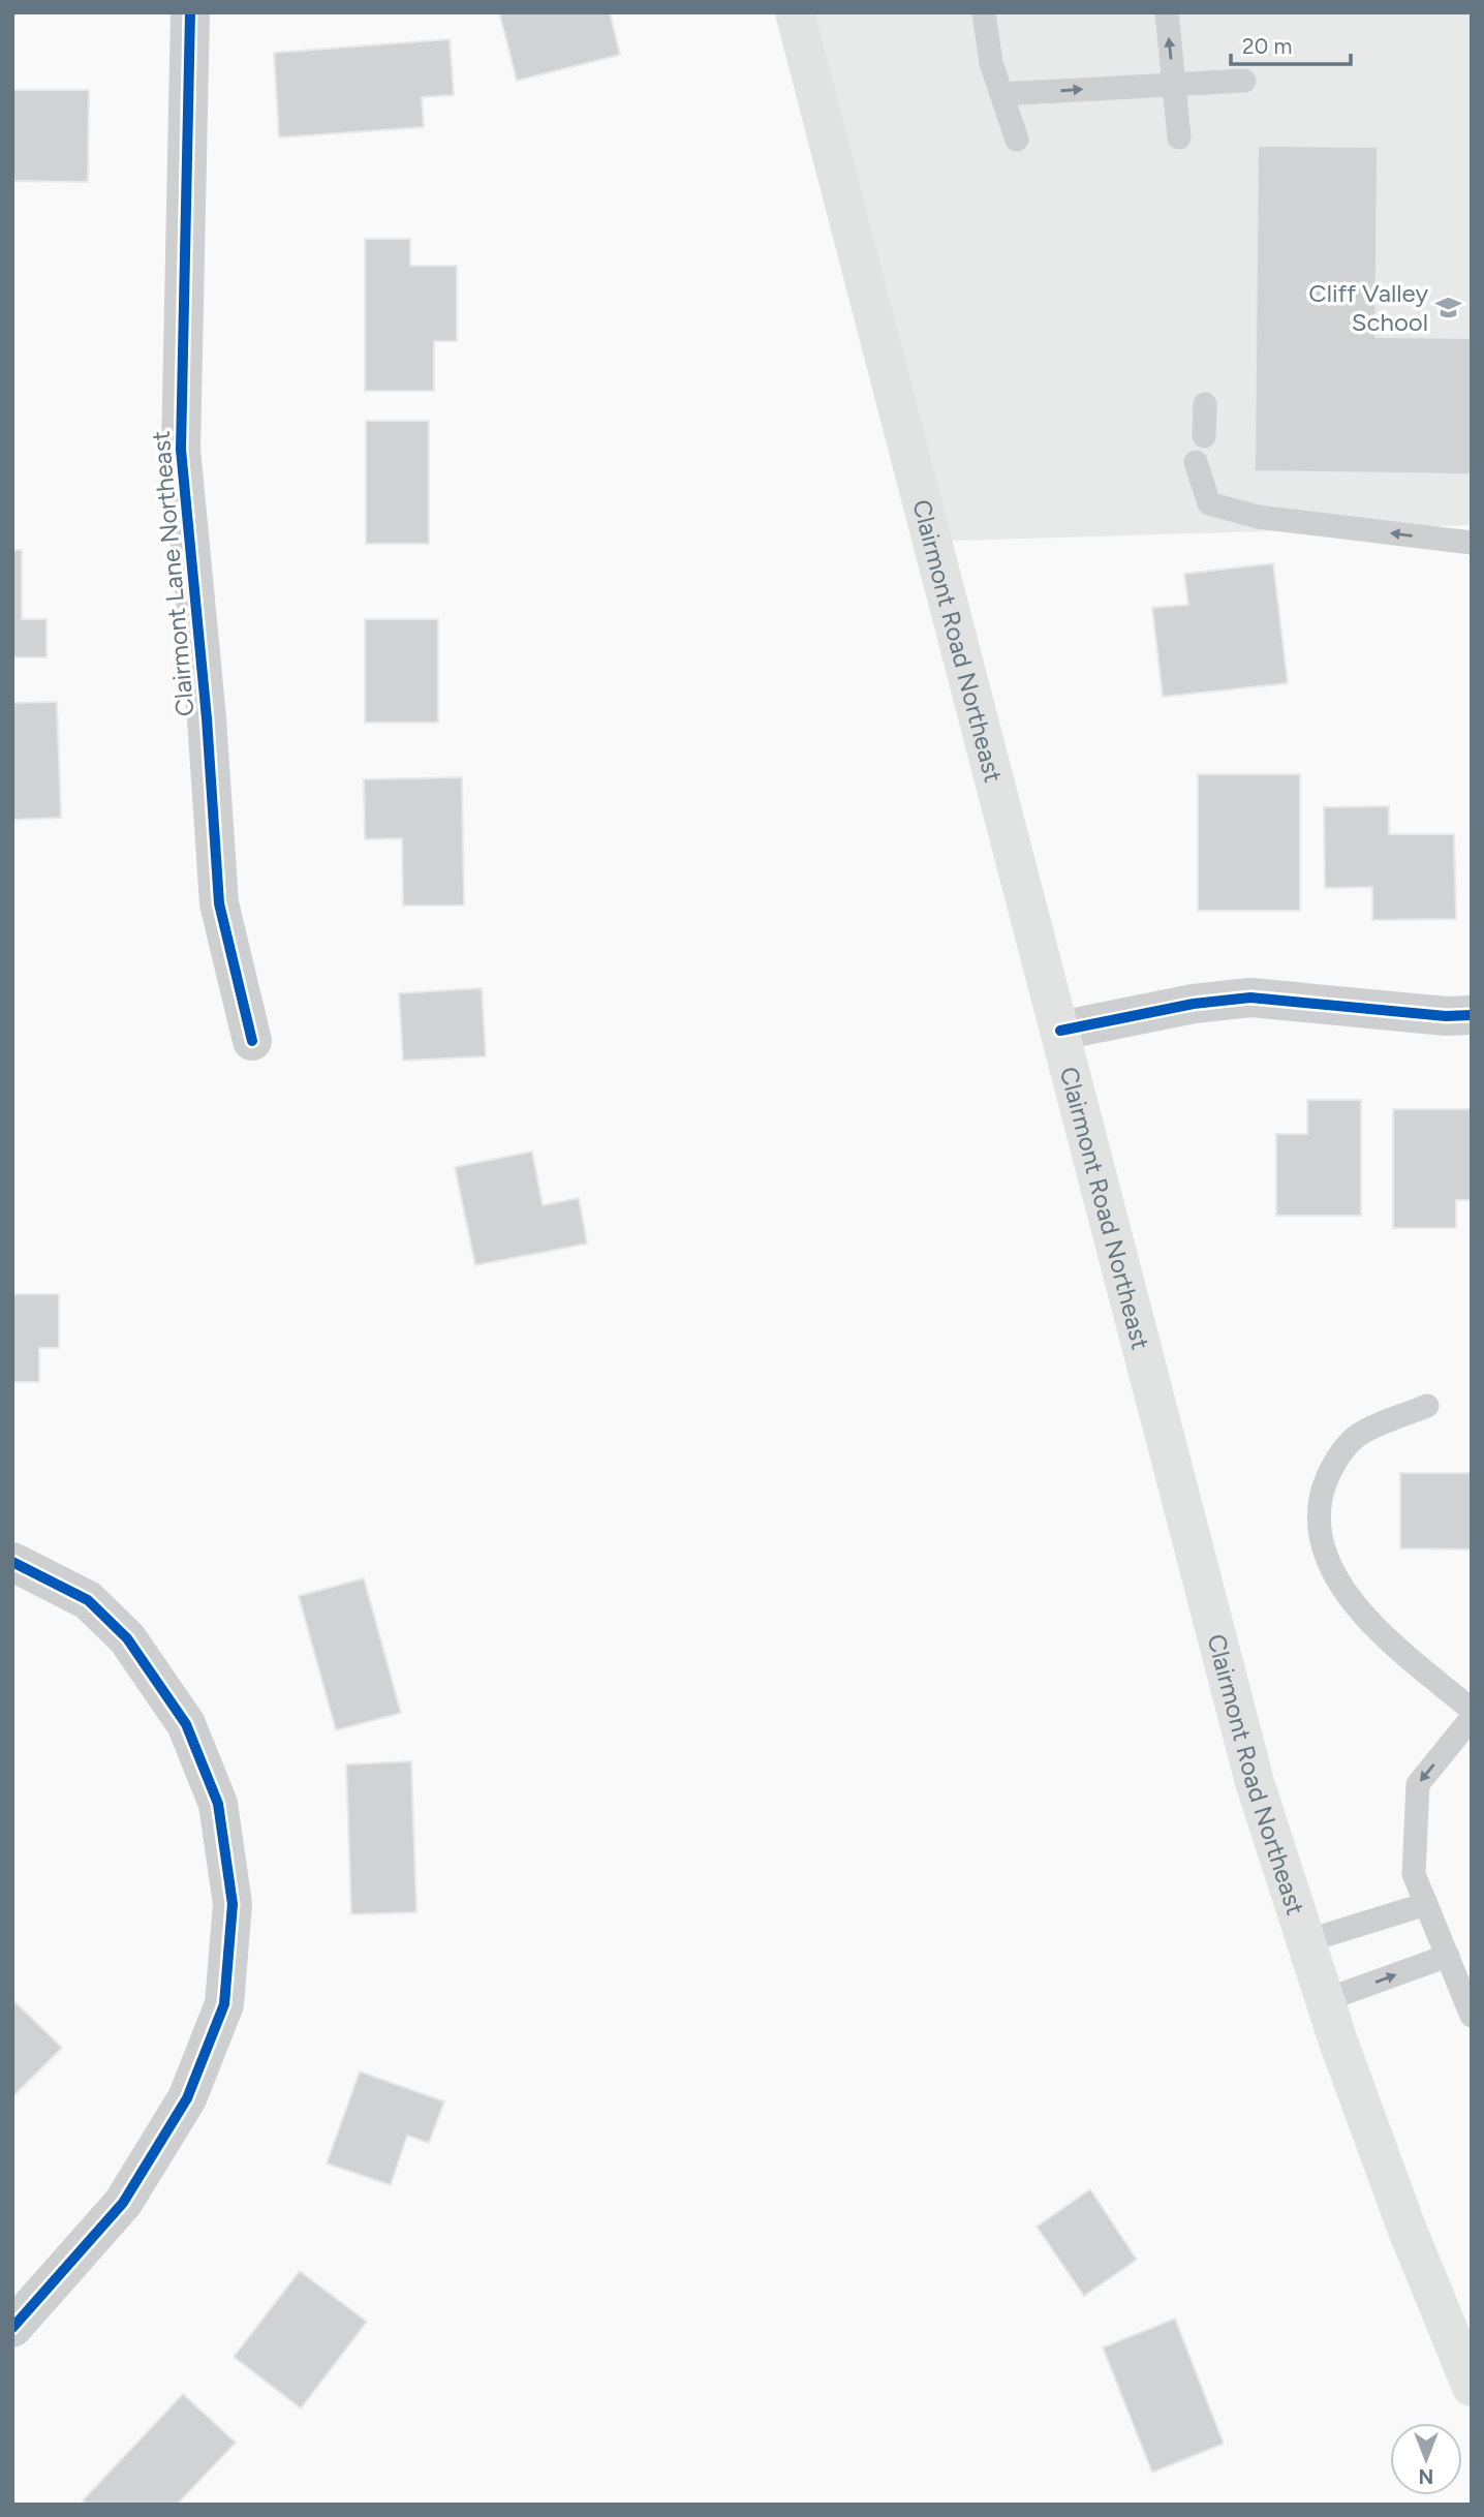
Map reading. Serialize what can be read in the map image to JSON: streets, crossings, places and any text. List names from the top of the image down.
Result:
{
  "streets": {
    "main road": ["Clairmont Road Northeast"],
    "street": ["Clairmont Lane Northeast"]
  },
  "places": {
    "school or university": ["Cliff Valley School"]
  },
  "scale_bar": "20 m",
  "north": "bottom"
}
